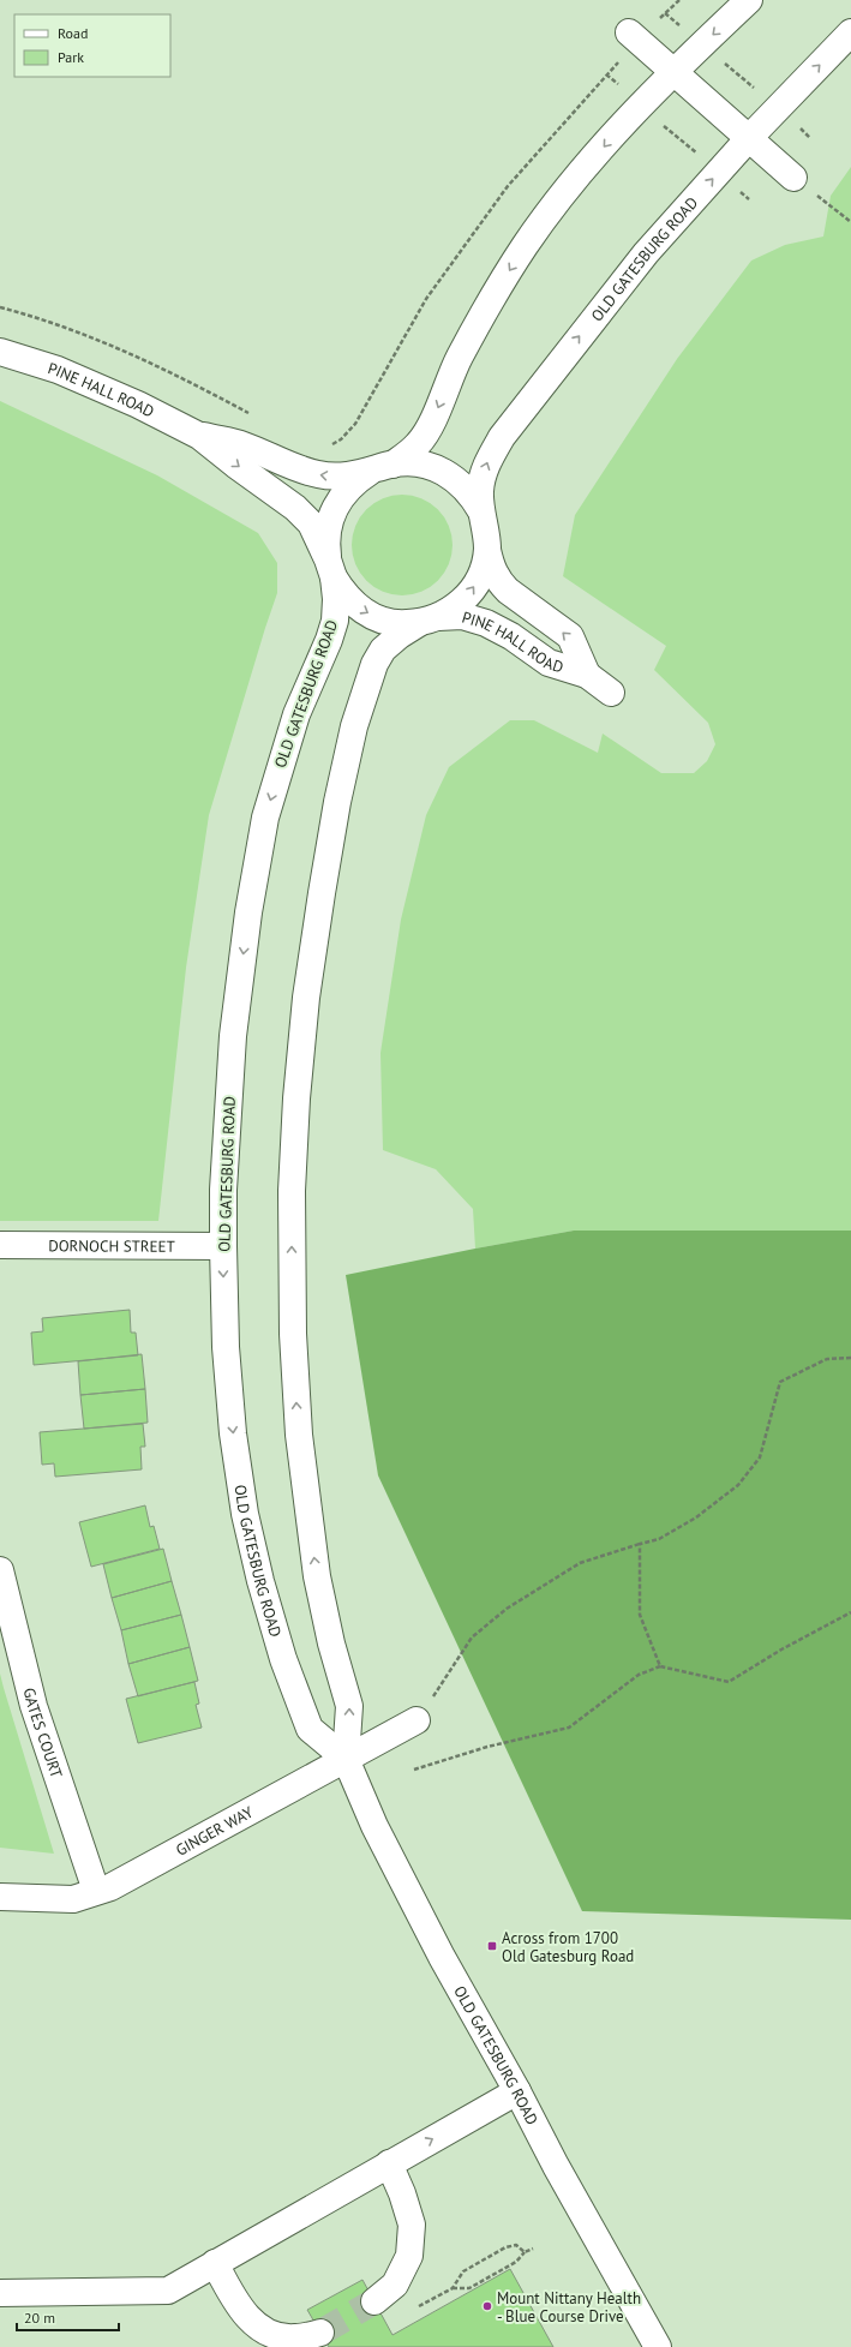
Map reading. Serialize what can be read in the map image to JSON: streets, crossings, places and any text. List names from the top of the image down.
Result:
{
  "streets": {
    "street": [
      "OLD GATESBURG ROAD",
      "PINE HALL ROAD",
      "DORNOCH STREET",
      "GATES COURT",
      "GINGER WAY"
    ]
  },
  "crossings": [
    ["OLD GATESBURG ROAD", "PINE HALL ROAD"],
    ["OLD GATESBURG ROAD", "DORNOCH STREET"],
    ["OLD GATESBURG ROAD", "GINGER WAY"],
    ["GATES COURT", "GINGER WAY"]
  ],
  "places": {
    "transit": ["Across from 1700 Old Gatesburg Road"],
    "other": ["Mount Nittany Health - Blue Course Drive"]
  },
  "legend": ["Road", "Park"],
  "scale_bar": "20 m"
}
